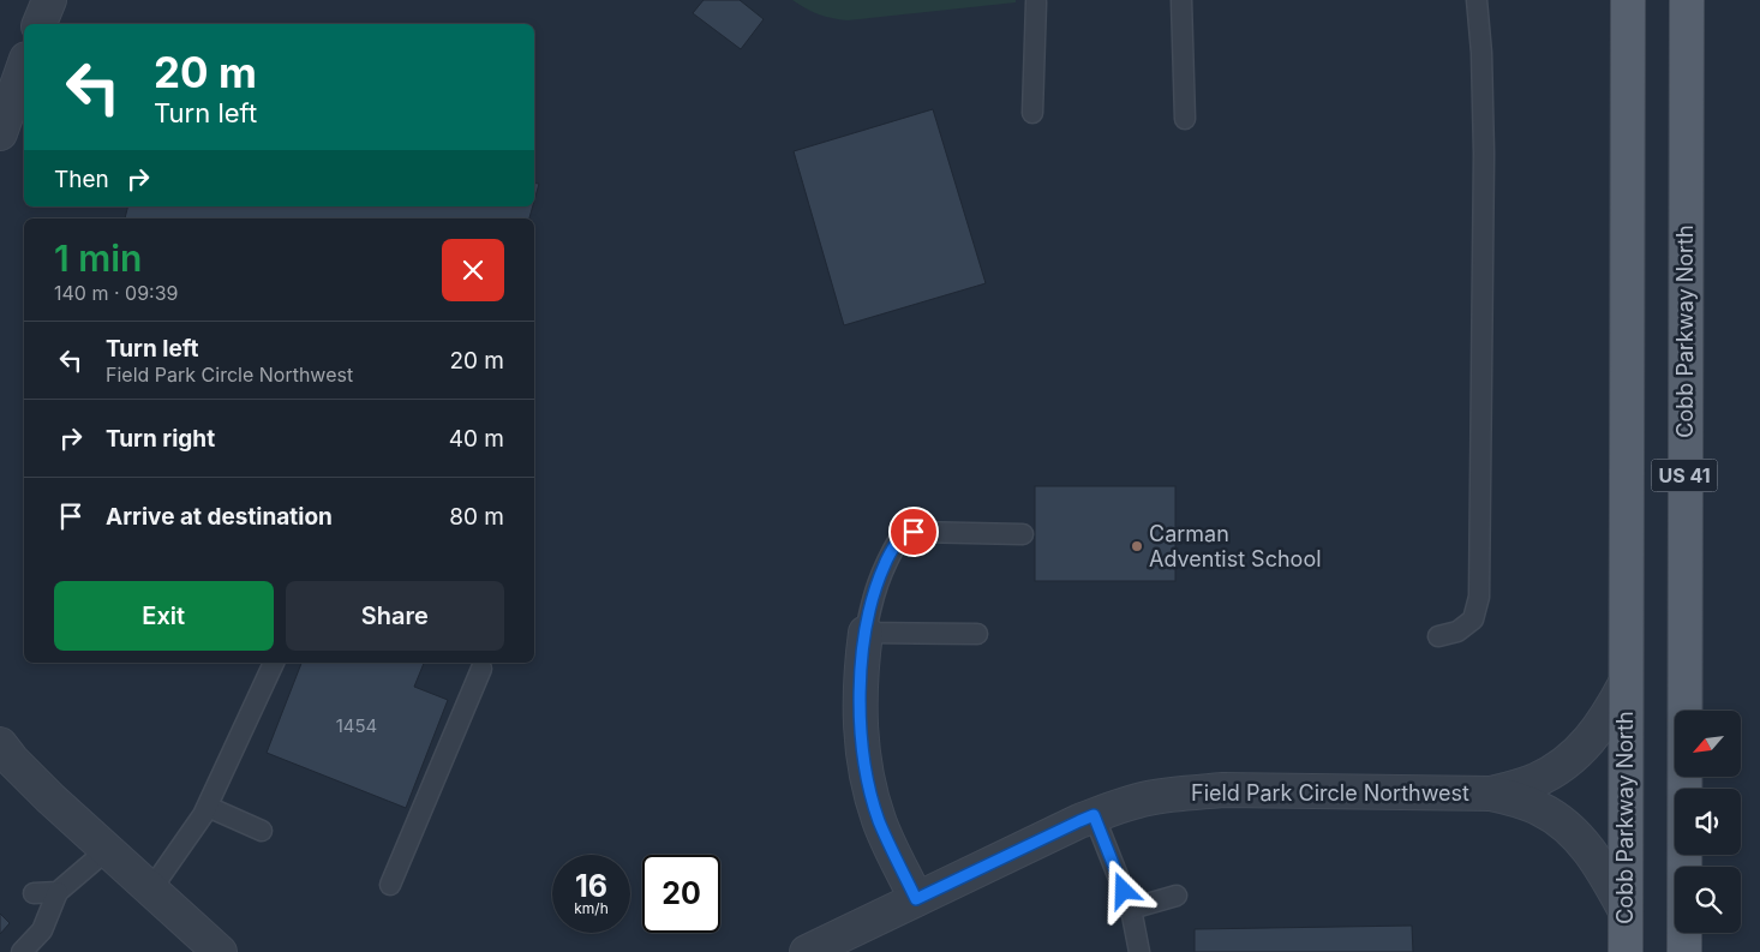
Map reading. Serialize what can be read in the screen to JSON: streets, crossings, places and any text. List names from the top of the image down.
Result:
{
  "streets": {
    "main road": ["Cobb Parkway North", "US 41"],
    "street": ["Field Park Circle Northwest"]
  },
  "crossings": [
    ["Cobb Parkway North", "Field Park Circle Northwest"]
  ],
  "places": ["Carman Adventist School"],
  "house_numbers": ["1454"],
  "north": "bottom left",
  "page": {
    "turn": ["20 m", "Turn left"],
    "then": "Then",
    "heading": ["1 min", "140 m · 09:39"],
    "list": [
      {
        "name": "Turn left",
        "note": "Field Park Circle Northwest",
        "value": "20 m"
      },
      {
        "name": "Turn right",
        "value": "40 m"
      },
      {
        "name": "Arrive at destination",
        "value": "80 m"
      }
    ],
    "buttons": ["Exit", "Share"],
    "speed": "16 km/h",
    "limit": "20"
  }
}
